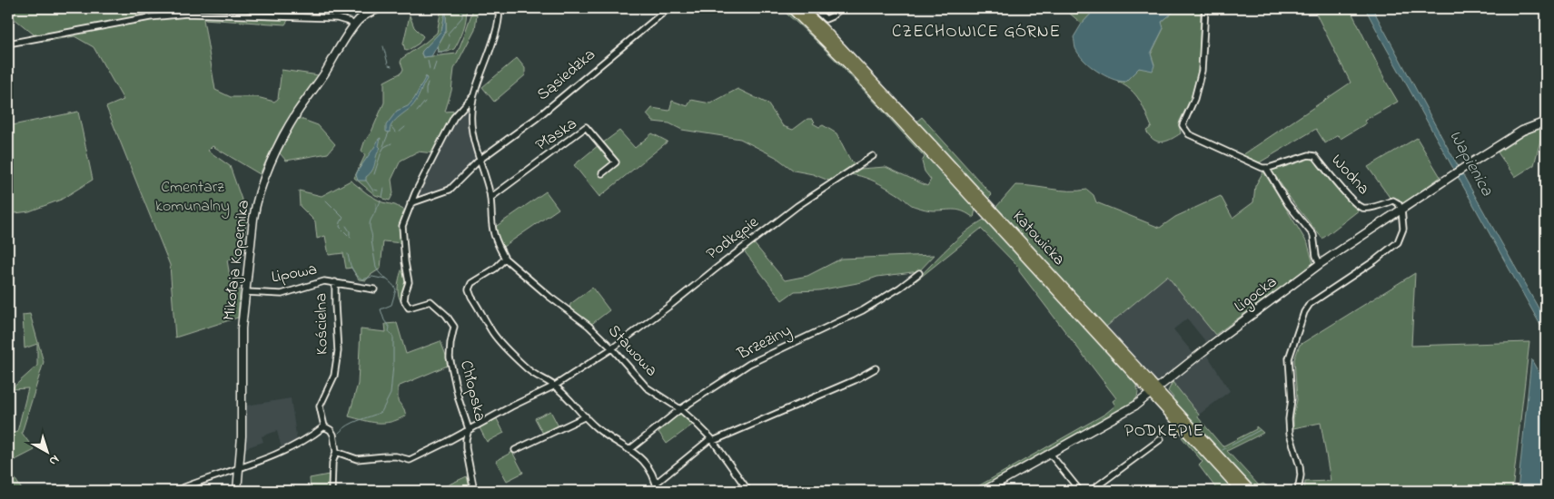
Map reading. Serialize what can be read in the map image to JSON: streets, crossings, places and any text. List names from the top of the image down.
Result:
{
  "streets": {
    "main road": ["Katowicka"],
    "street": [
      "Sąsiedzka",
      "Płaska",
      "Wodna",
      "Podkępie",
      "Mikołaja Kopernika",
      "Lipowa",
      "Ligocka",
      "Kościelna",
      "Brzeziny",
      "Stawowa",
      "Chłopska"
    ]
  },
  "crossings": [
    ["Wodna", "Ligocka"],
    ["Podkępie", "Kościelna"],
    ["Podkępie", "Stawowa"],
    ["Podkępie", "Chłopska"],
    ["Katowicka", "Ligocka"],
    ["Mikołaja Kopernika", "Lipowa"],
    ["Lipowa", "Kościelna"],
    ["Brzeziny", "Stawowa"]
  ],
  "districts": ["CZECHOWICE GÓRNE", "PODKĘPIE"],
  "water": ["Wapienica"],
  "parks": ["Cmentarz komunalny"],
  "north": "bottom right"
}
